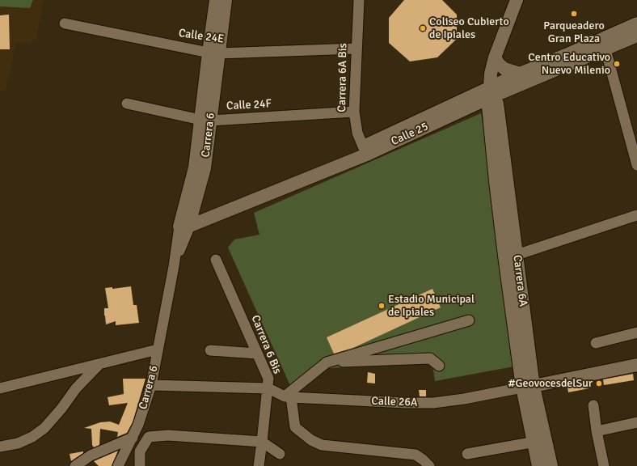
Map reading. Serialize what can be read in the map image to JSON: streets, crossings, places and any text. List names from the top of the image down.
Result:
{
  "streets": {
    "street": [
      "Calle 24E",
      "Carrera 6A Bis",
      "Calle 24F",
      "Calle 25",
      "Carrera 6",
      "Carrera 6A",
      "Carrera 6 Bis",
      "Calle 26A"
    ]
  },
  "crossings": [
    ["Calle 24E", "Carrera 6A Bis"],
    ["Calle 24E", "Carrera 6"],
    ["Carrera 6A Bis", "Calle 24F"],
    ["Carrera 6A Bis", "Calle 25"],
    ["Calle 24F", "Carrera 6"],
    ["Calle 25", "Carrera 6"],
    ["Calle 25", "Carrera 6A"],
    ["Carrera 6", "Calle 26A"],
    ["Carrera 6A", "Calle 26A"],
    ["Carrera 6 Bis", "Calle 26A"]
  ],
  "places": [
    "Parqueadero Gran Plaza",
    "Coliseo Cubierto de Ipiales",
    "Centro Educativo Nuevo Milenio",
    "Estadio Municipal de Ipiales",
    "#GeovocesdelSur"
  ]
}
